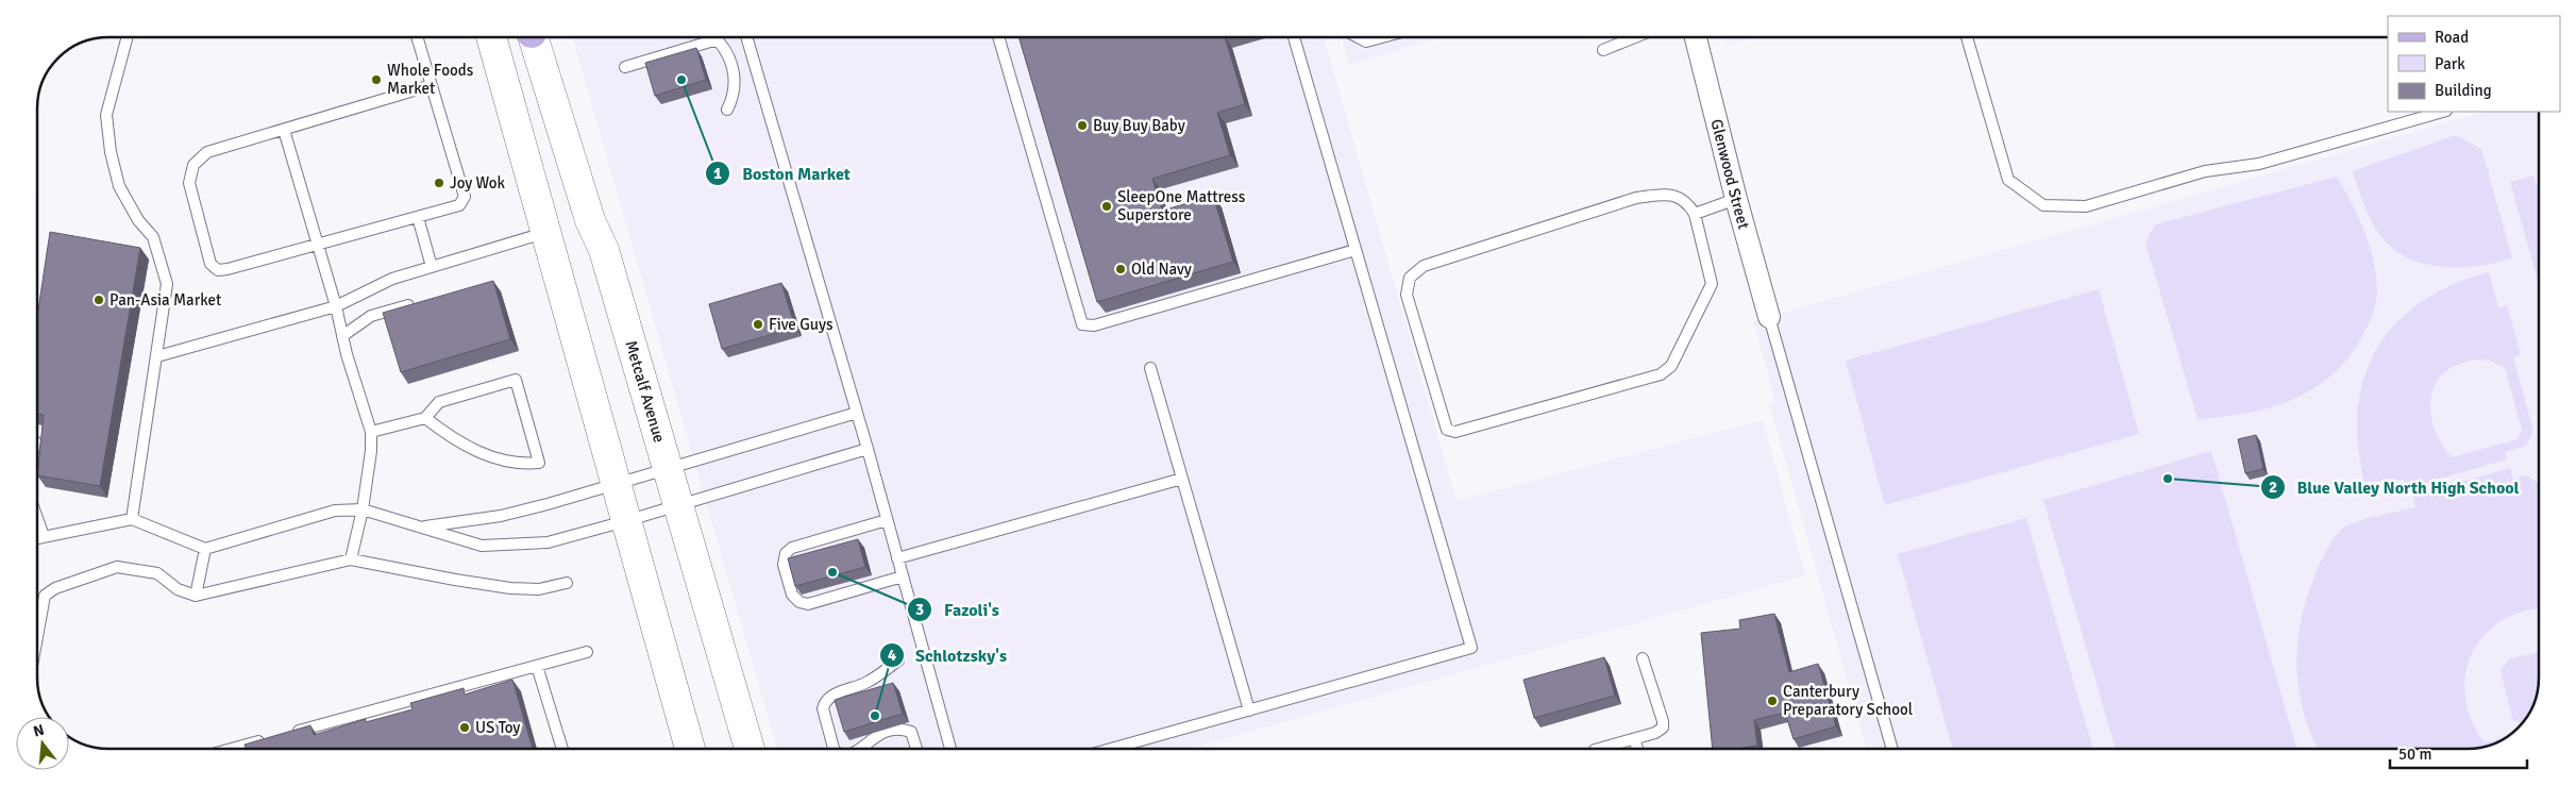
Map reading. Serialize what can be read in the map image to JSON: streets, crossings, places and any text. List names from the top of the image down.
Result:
{
  "streets": {
    "main road": ["Metcalf Avenue"],
    "street": ["Glenwood Street"]
  },
  "places": [
    "Whole Foods Market",
    "Boston Market",
    "Buy Buy Baby",
    "Joy Wok",
    "SleepOne Mattress Superstore",
    "Old Navy",
    "Pan-Asia Market",
    "Five Guys",
    "Blue Valley North High School",
    "Fazoli's",
    "Canterbury Preparatory School",
    "Schlotzsky's",
    "US Toy"
  ],
  "legend": ["Road", "Park", "Building"],
  "scale_bar": "50 m",
  "north": "top"
}
